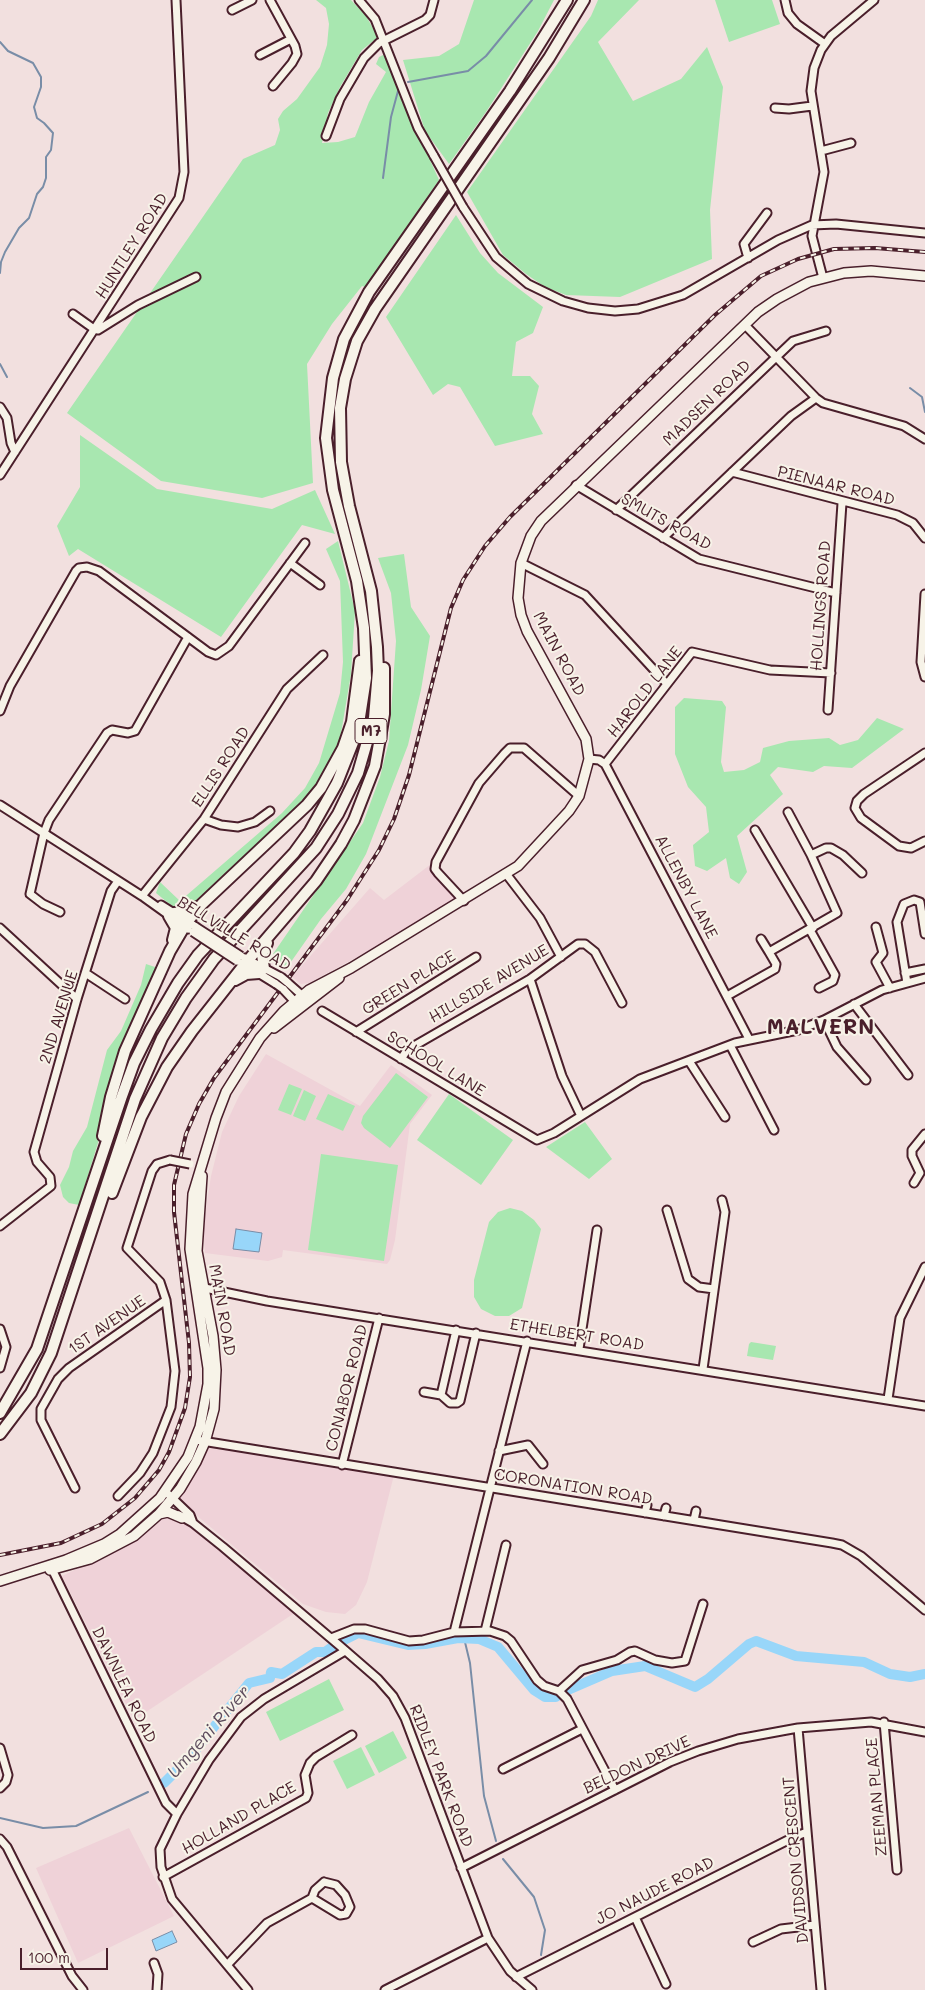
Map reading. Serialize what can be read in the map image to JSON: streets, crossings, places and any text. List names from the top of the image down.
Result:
{
  "streets": {
    "highway": ["M7"],
    "main road": ["MAIN ROAD"],
    "street": [
      "HUNTLEY ROAD",
      "MADSEN ROAD",
      "PIENAAR ROAD",
      "SMUTS ROAD",
      "HOLLINGS ROAD",
      "HAROLD LANE",
      "ELLIS ROAD",
      "ALLENBY LANE",
      "BELLVILLE ROAD",
      "GREEN PLACE",
      "HILLSIDE AVENUE",
      "2ND AVENUE",
      "SCHOOL LANE",
      "1ST AVENUE",
      "ETHELBERT ROAD",
      "CONABOR ROAD",
      "CORONATION ROAD",
      "DAWNLEA ROAD",
      "BELDON DRIVE",
      "RIDLEY PARK ROAD",
      "ZEEMAN PLACE",
      "HOLLAND PLACE",
      "DAVIDSON CRESCENT",
      "JO NAUDE ROAD"
    ]
  },
  "crossings": [
    ["MADSEN ROAD", "SMUTS ROAD"],
    ["PIENAAR ROAD", "HOLLINGS ROAD"],
    ["SMUTS ROAD", "HOLLINGS ROAD"],
    ["SMUTS ROAD", "MAIN ROAD"],
    ["HOLLINGS ROAD", "HAROLD LANE"],
    ["MAIN ROAD", "BELLVILLE ROAD"],
    ["MAIN ROAD", "1ST AVENUE"],
    ["MAIN ROAD", "ETHELBERT ROAD"],
    ["MAIN ROAD", "CORONATION ROAD"],
    ["MAIN ROAD", "DAWNLEA ROAD"],
    ["MAIN ROAD", "RIDLEY PARK ROAD"],
    ["HAROLD LANE", "ALLENBY LANE"],
    ["ELLIS ROAD", "BELLVILLE ROAD"],
    ["BELLVILLE ROAD", "2ND AVENUE"],
    ["GREEN PLACE", "SCHOOL LANE"],
    ["HILLSIDE AVENUE", "SCHOOL LANE"],
    ["ETHELBERT ROAD", "CONABOR ROAD"],
    ["CONABOR ROAD", "CORONATION ROAD"],
    ["BELDON DRIVE", "RIDLEY PARK ROAD"],
    ["BELDON DRIVE", "ZEEMAN PLACE"],
    ["BELDON DRIVE", "DAVIDSON CRESCENT"],
    ["RIDLEY PARK ROAD", "JO NAUDE ROAD"],
    ["DAVIDSON CRESCENT", "JO NAUDE ROAD"]
  ],
  "districts": ["MALVERN"],
  "water": ["Umgeni River"],
  "scale_bar": "100 m"
}
